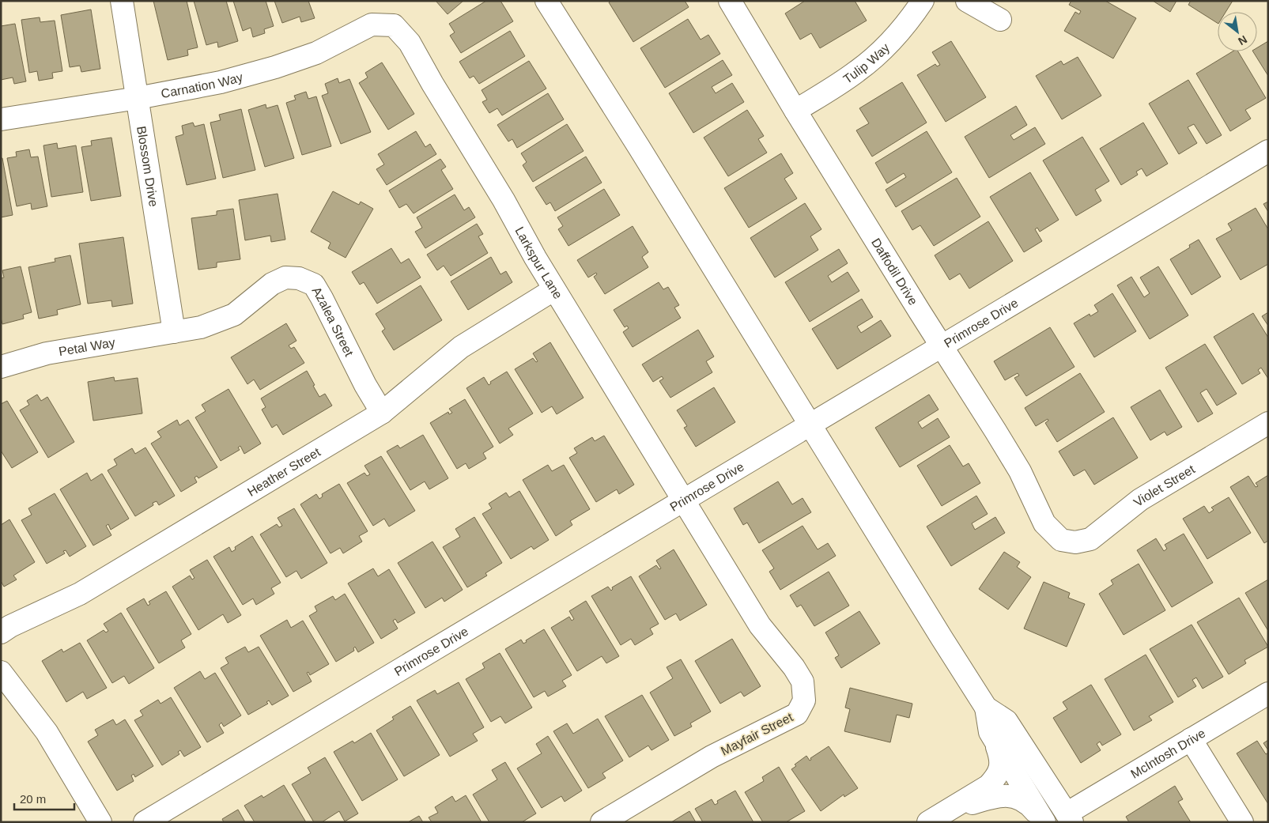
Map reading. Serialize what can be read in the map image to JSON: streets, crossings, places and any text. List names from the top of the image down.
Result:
{
  "streets": {
    "street": [
      "Tulip Way",
      "Carnation Way",
      "Blossom Drive",
      "Larkspur Lane",
      "Daffodil Drive",
      "Azalea Street",
      "Primrose Drive",
      "Petal Way",
      "Heather Street",
      "Violet Street",
      "Mayfair Street",
      "McIntosh Drive"
    ]
  },
  "crossings": [
    ["Tulip Way", "Daffodil Drive"],
    ["Carnation Way", "Blossom Drive"],
    ["Carnation Way", "Larkspur Lane"],
    ["Blossom Drive", "Azalea Street"],
    ["Blossom Drive", "Petal Way"],
    ["Larkspur Lane", "Primrose Drive"],
    ["Larkspur Lane", "Heather Street"],
    ["Larkspur Lane", "Mayfair Street"],
    ["Daffodil Drive", "Primrose Drive"],
    ["Daffodil Drive", "Violet Street"],
    ["Azalea Street", "Petal Way"],
    ["Azalea Street", "Heather Street"],
    ["Primrose Drive", "Mayfair Street"]
  ],
  "scale_bar": "20 m",
  "north": "bottom right"
}
